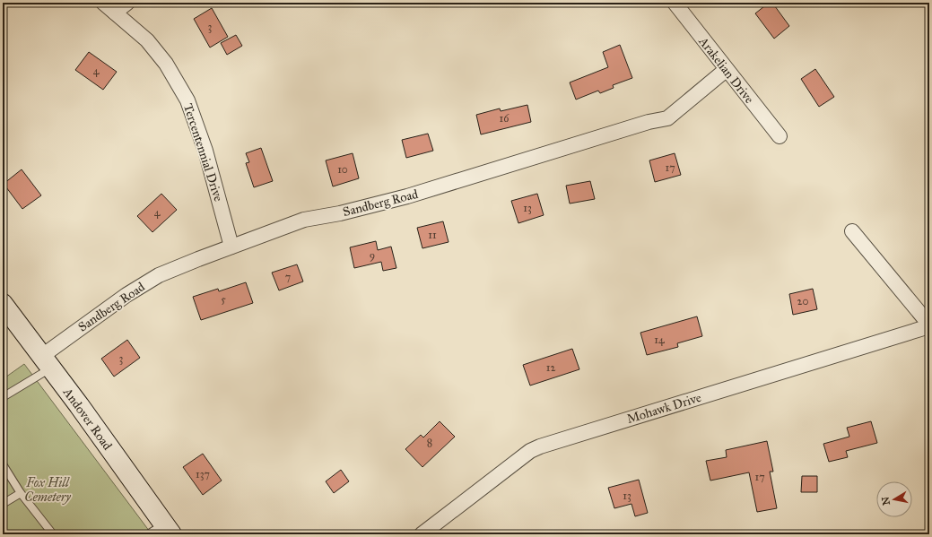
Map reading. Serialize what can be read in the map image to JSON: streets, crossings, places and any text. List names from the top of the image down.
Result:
{
  "streets": {
    "main road": ["Andover Road"],
    "street": [
      "Arakelian Drive",
      "Tercentennial Drive",
      "Sandberg Road",
      "Mohawk Drive"
    ]
  },
  "crossings": [
    ["Arakelian Drive", "Sandberg Road"],
    ["Tercentennial Drive", "Sandberg Road"],
    ["Sandberg Road", "Andover Road"]
  ],
  "parks": ["Fox Hill Cemetery"],
  "house_numbers": [
    "3",
    "4",
    "16",
    "17",
    "10",
    "13",
    "4",
    "11",
    "9",
    "7",
    "5",
    "20",
    "14",
    "3",
    "12",
    "8",
    "137",
    "17",
    "13"
  ],
  "north": "left"
}
